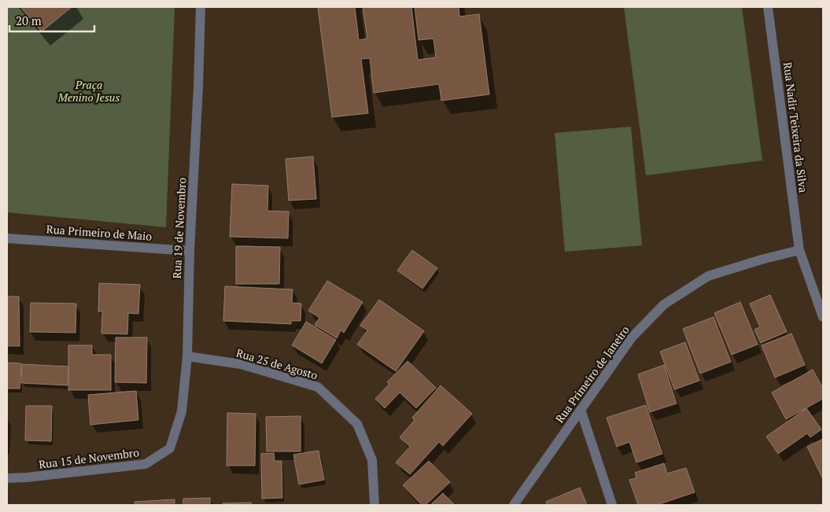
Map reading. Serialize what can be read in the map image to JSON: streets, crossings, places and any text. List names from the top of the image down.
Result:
{
  "streets": {
    "street": [
      "Rua Nadir Teixeira da Silva",
      "Rua 19 de Novembro",
      "Rua Primeiro de Maio",
      "Rua 25 de Agosto",
      "Rua Primeiro de Janeiro",
      "Rua 15 de Novembro"
    ]
  },
  "crossings": [
    ["Rua Nadir Teixeira da Silva", "Rua Primeiro de Janeiro"],
    ["Rua 19 de Novembro", "Rua Primeiro de Maio"],
    ["Rua 19 de Novembro", "Rua 25 de Agosto"],
    ["Rua 19 de Novembro", "Rua 15 de Novembro"]
  ],
  "parks": ["Praça Menino Jesus"],
  "scale_bar": "20 m"
}
